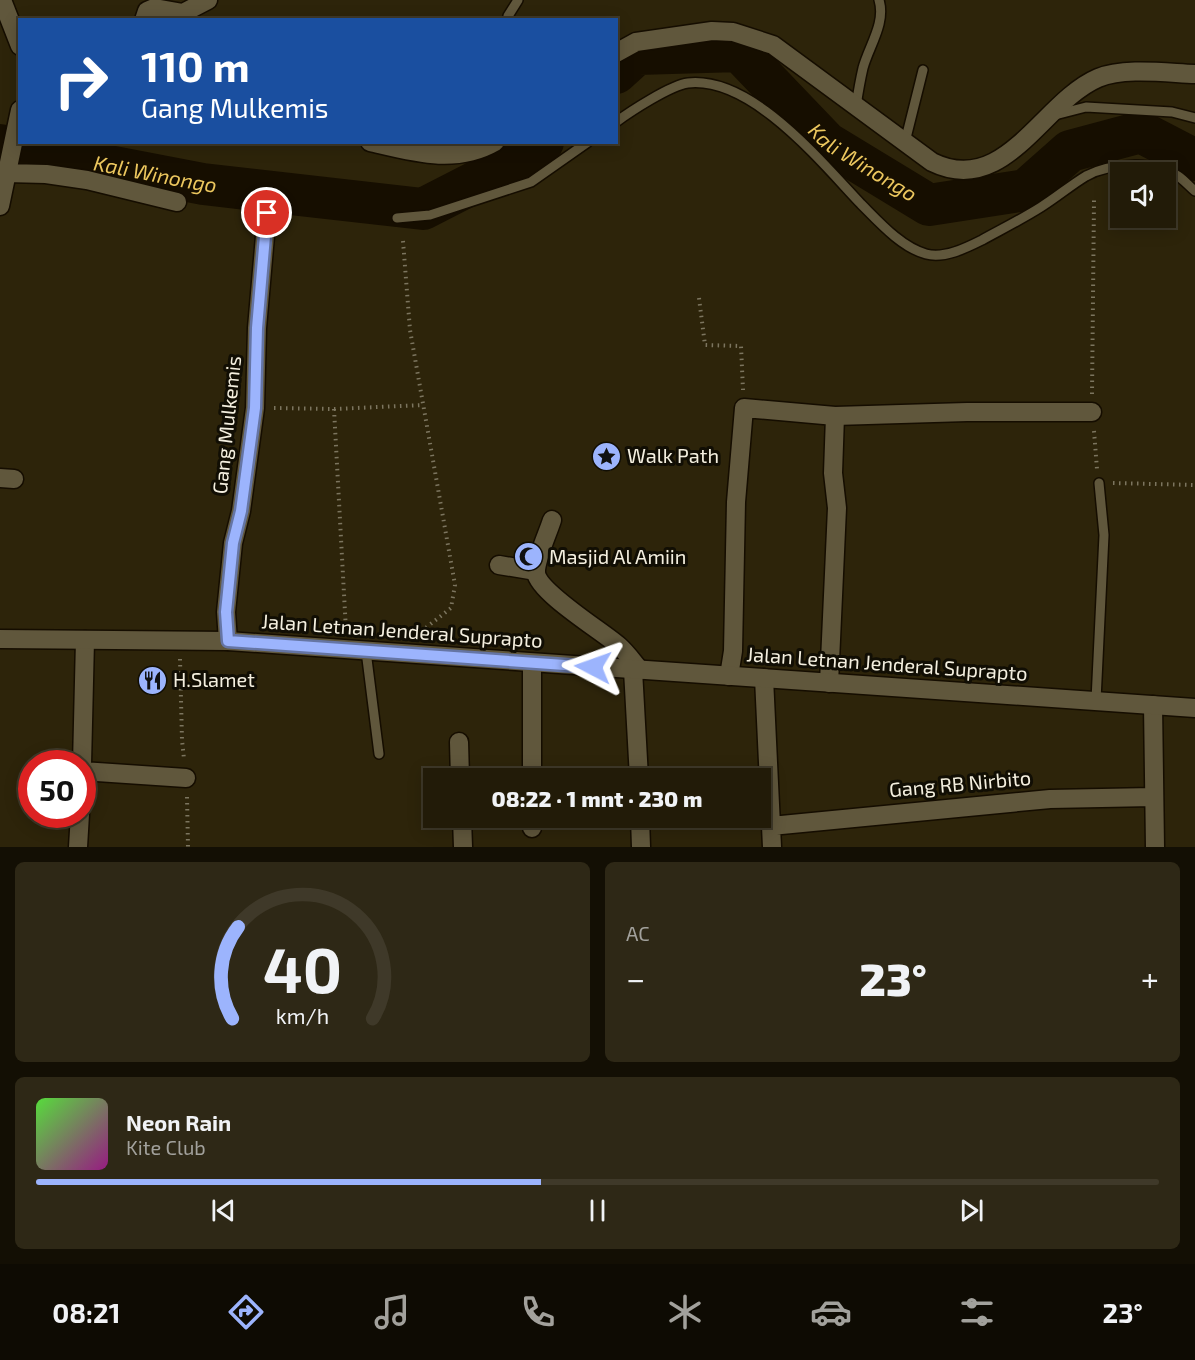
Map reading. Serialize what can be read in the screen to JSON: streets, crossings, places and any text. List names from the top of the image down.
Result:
{
  "streets": {
    "street": ["Gang Mulkemis", "Jalan Letnan Jenderal Suprapto", "Gang RB Nirbito"]
  },
  "crossings": [
    ["Gang Mulkemis", "Jalan Letnan Jenderal Suprapto"]
  ],
  "water": ["Kali Winongo"],
  "places": {
    "place": ["Walk Path"],
    "mosque": ["Masjid Al Amiin"],
    "restaurant": ["H.Slamet"]
  },
  "page": {
    "turn": ["110 m", "Gang Mulkemis"],
    "limit": "50",
    "trip": "08:22 · 1 mnt · 230 m",
    "tile": "AC",
    "heat": ["−", "23°", "+"],
    "song": ["Neon Rain", "Kite Club"],
    "tabs": ["08:21", "23°"],
    "gauge": ["40", "km/h"]
  }
}
